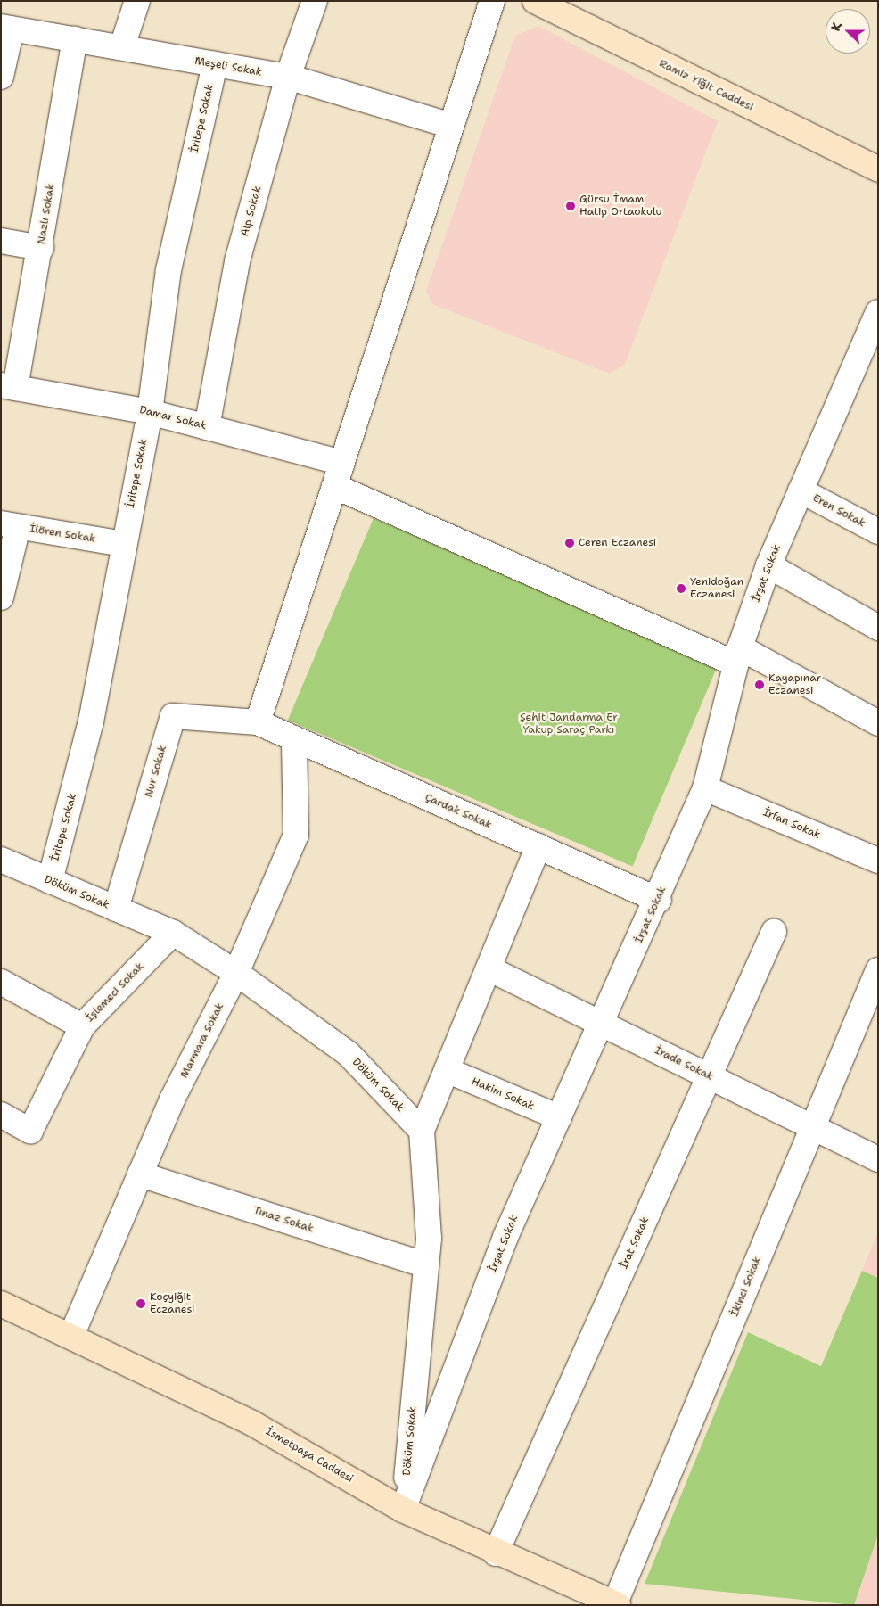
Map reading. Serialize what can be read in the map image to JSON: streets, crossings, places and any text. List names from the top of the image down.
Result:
{
  "streets": {
    "main road": ["Ramiz Yiğit Caddesi", "İsmetpaşa Caddesi"],
    "street": [
      "Meşeli Sokak",
      "İritepe Sokak",
      "Alp Sokak",
      "Nazlı Sokak",
      "Damar Sokak",
      "Eren Sokak",
      "İlören Sokak",
      "İrşat Sokak",
      "Nur Sokak",
      "Çardak Sokak",
      "İrfan Sokak",
      "Döküm Sokak",
      "İşlemeci Sokak",
      "Marmara Sokak",
      "İrade Sokak",
      "Hakim Sokak",
      "Tınaz Sokak",
      "İrat Sokak",
      "İkinci Sokak"
    ]
  },
  "crossings": [
    ["Meşeli Sokak", "İritepe Sokak"],
    ["Meşeli Sokak", "Alp Sokak"],
    ["Meşeli Sokak", "Nazlı Sokak"],
    ["İritepe Sokak", "Damar Sokak"],
    ["İritepe Sokak", "İlören Sokak"],
    ["İritepe Sokak", "Döküm Sokak"],
    ["Alp Sokak", "Damar Sokak"],
    ["Nazlı Sokak", "Damar Sokak"],
    ["Eren Sokak", "İrşat Sokak"],
    ["İrşat Sokak", "Çardak Sokak"],
    ["İrşat Sokak", "İrfan Sokak"],
    ["İrşat Sokak", "Döküm Sokak"],
    ["İrşat Sokak", "İrade Sokak"],
    ["İrşat Sokak", "Hakim Sokak"],
    ["İrşat Sokak", "İsmetpaşa Caddesi"],
    ["Nur Sokak", "Çardak Sokak"],
    ["Nur Sokak", "Döküm Sokak"],
    ["Çardak Sokak", "Marmara Sokak"],
    ["Döküm Sokak", "İşlemeci Sokak"],
    ["Döküm Sokak", "Marmara Sokak"],
    ["Döküm Sokak", "Tınaz Sokak"],
    ["Döküm Sokak", "İsmetpaşa Caddesi"],
    ["Marmara Sokak", "Tınaz Sokak"],
    ["Marmara Sokak", "İsmetpaşa Caddesi"],
    ["İrade Sokak", "İrat Sokak"],
    ["İrade Sokak", "İkinci Sokak"],
    ["İrat Sokak", "İsmetpaşa Caddesi"],
    ["İkinci Sokak", "İsmetpaşa Caddesi"]
  ],
  "parks": ["Şehit Jandarma Er Yakup Saraç Parkı"],
  "places": [
    "Gürsu İmam Hatip Ortaokulu",
    "Ceren Eczanesi",
    "Yenidoğan Eczanesi",
    "Kayapınar Eczanesi",
    "Koçyiğit Eczanesi"
  ],
  "north": "left"
}
